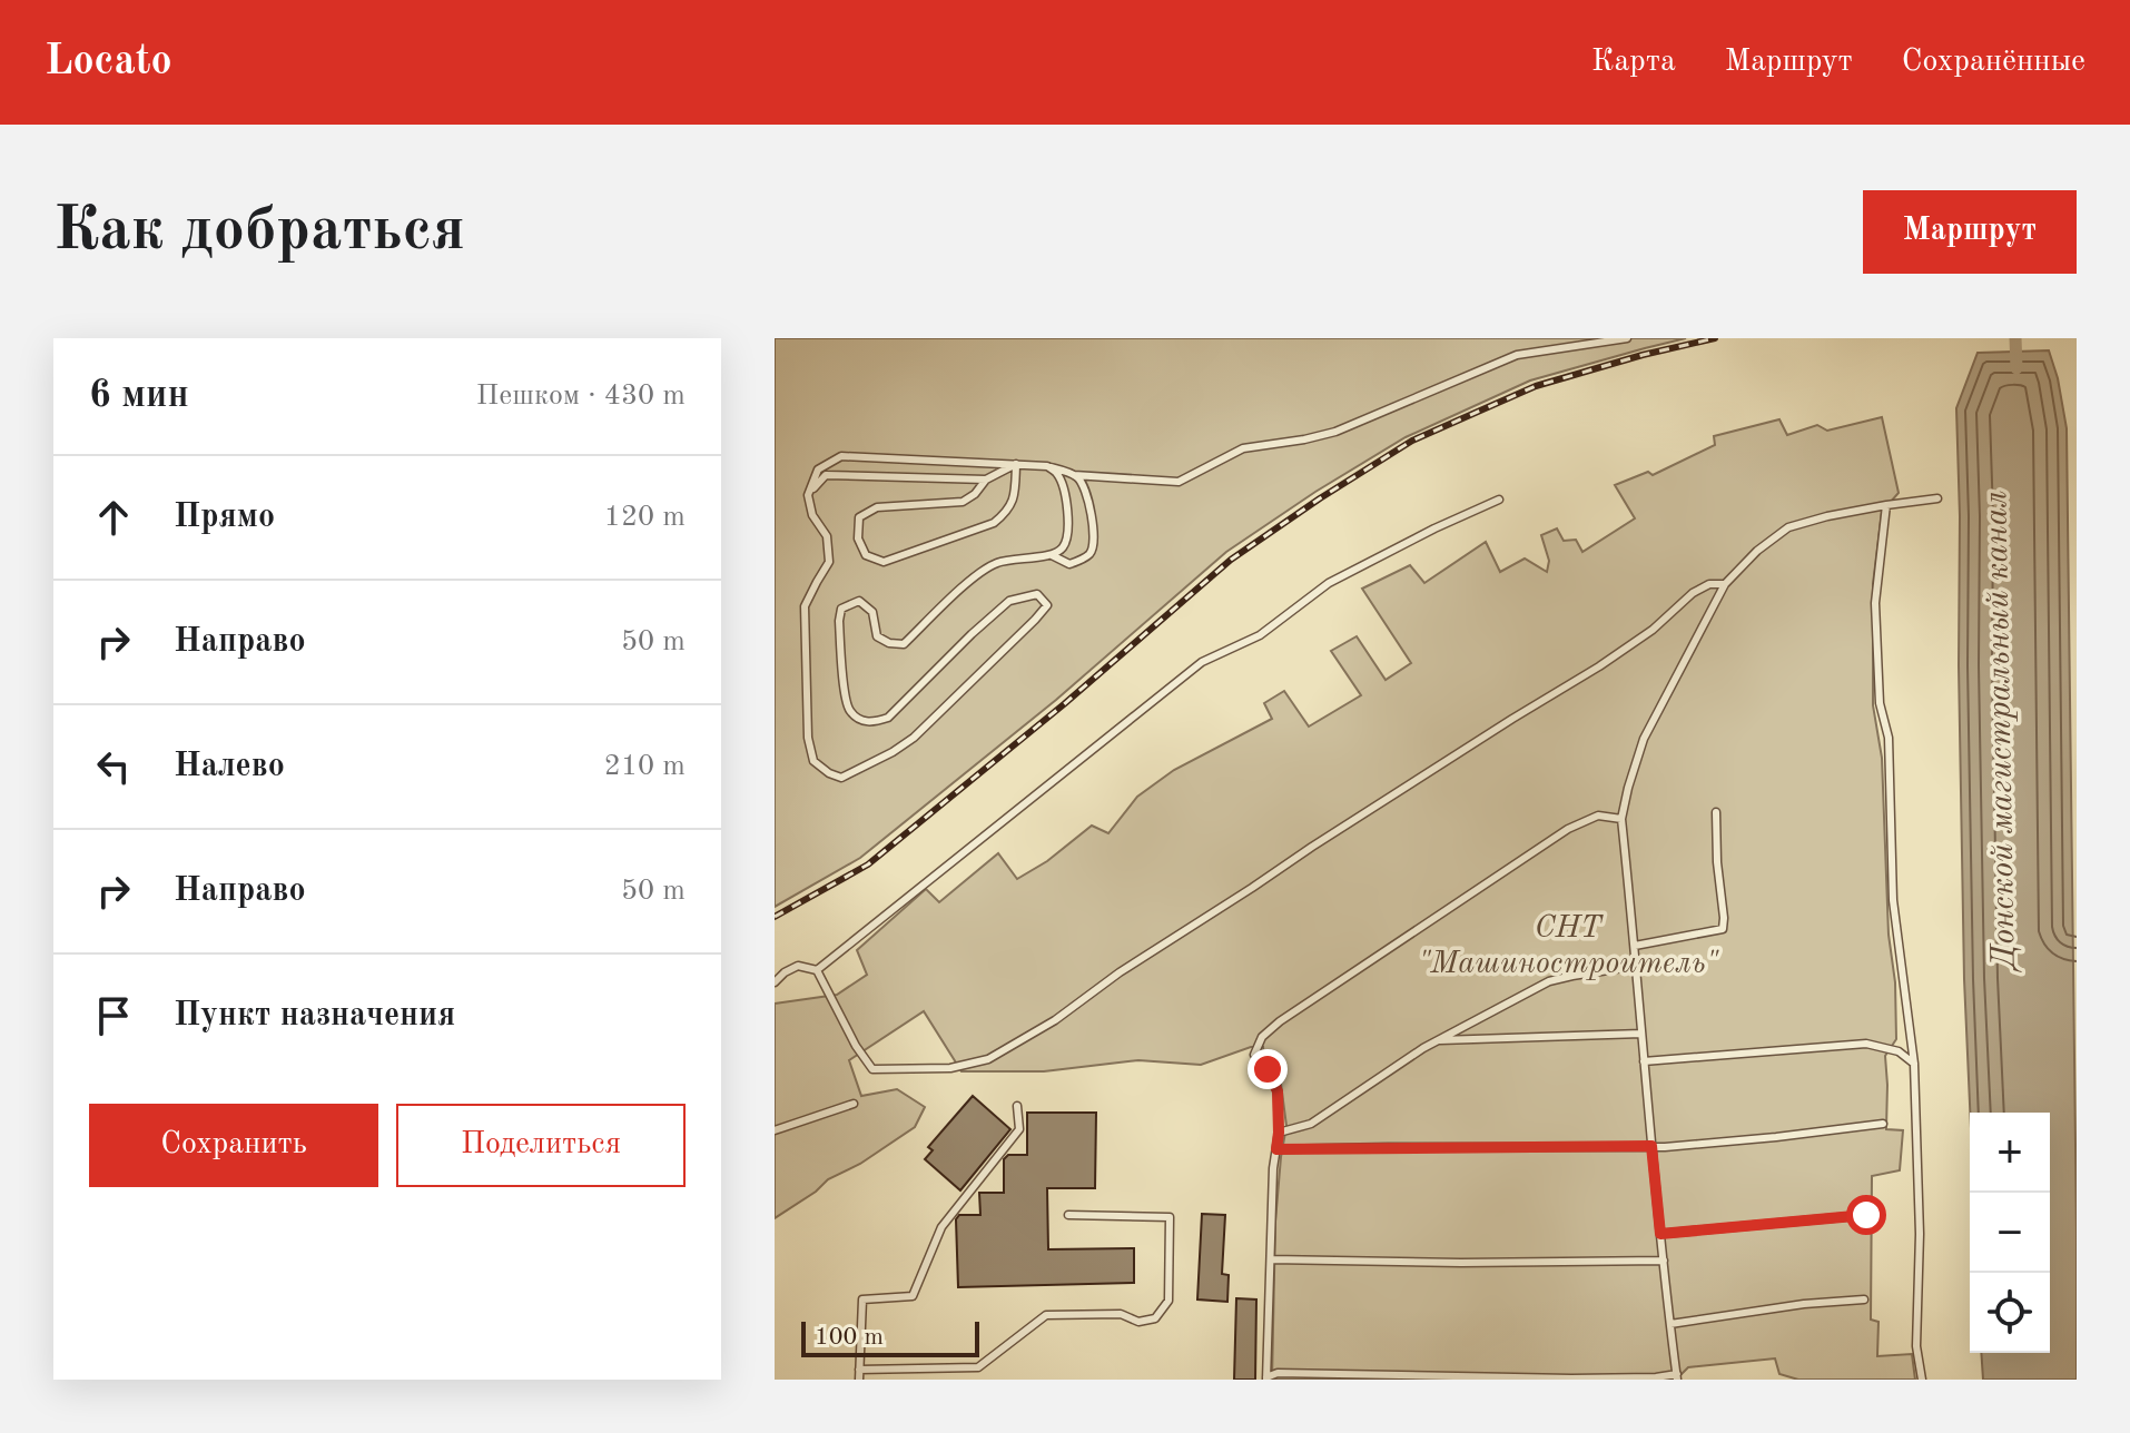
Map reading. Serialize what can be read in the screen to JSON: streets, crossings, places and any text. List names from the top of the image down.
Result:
{
  "water": ["Донской магистральный канал"],
  "parks": ["СНТ \"Машиностроитель\""],
  "scale_bar": "100 m",
  "page": {
    "header": "Locato",
    "nav": ["Карта", "Маршрут", "Сохранённые"],
    "buttons": [
      "Маршрут",
      ["Сохранить", "Поделиться"]
    ],
    "title": "Как добраться",
    "heading": ["6 мин", "Пешком · 430 m"],
    "list": [
      ["Прямо", "120 m"],
      ["Направо", "50 m"],
      ["Налево", "210 m"],
      ["Направо", "50 m"],
      "Пункт назначения"
    ],
    "map_buttons": ["+", "−"],
    "scale": "100 m"
  }
}
